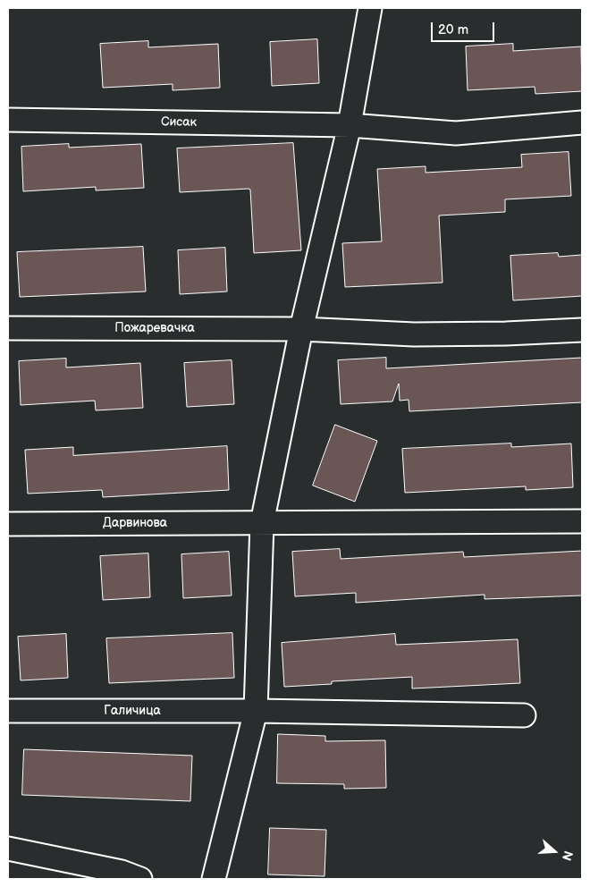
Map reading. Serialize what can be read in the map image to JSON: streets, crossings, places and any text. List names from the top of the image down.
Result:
{
  "streets": {
    "street": [
      "Сисак",
      "Пожаревачка",
      "Дарвинова",
      "Галичица"
    ]
  },
  "scale_bar": "20 m",
  "north": "right"
}
